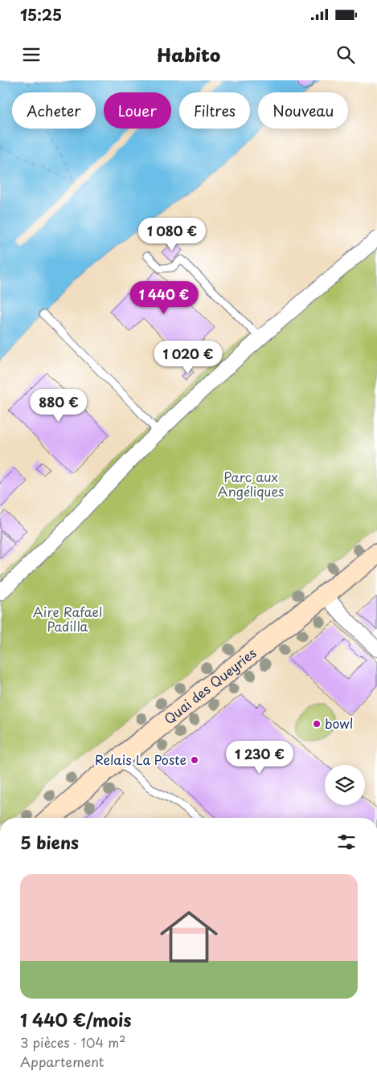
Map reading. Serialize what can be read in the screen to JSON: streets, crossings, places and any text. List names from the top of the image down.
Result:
{
  "streets": {
    "main road": ["Quai des Queyries"]
  },
  "parks": ["Parc aux Angéliques", "Aire Rafael Padilla"],
  "places": ["bowl", "Relais La Poste"],
  "page": {
    "status": "15:25",
    "header": "Habito",
    "chip": [
      "Acheter",
      "Louer",
      "Filtres",
      "Nouveau"
    ],
    "price": [
      "1 080 €",
      "1 440 €",
      "1 020 €",
      "880 €",
      "1 230 €"
    ],
    "heading": "5 biens",
    "list": [
      {
        "name": "1 440 €/mois",
        "note": "3 pièces · 104 m² · Appartement"
      }
    ]
  }
}
